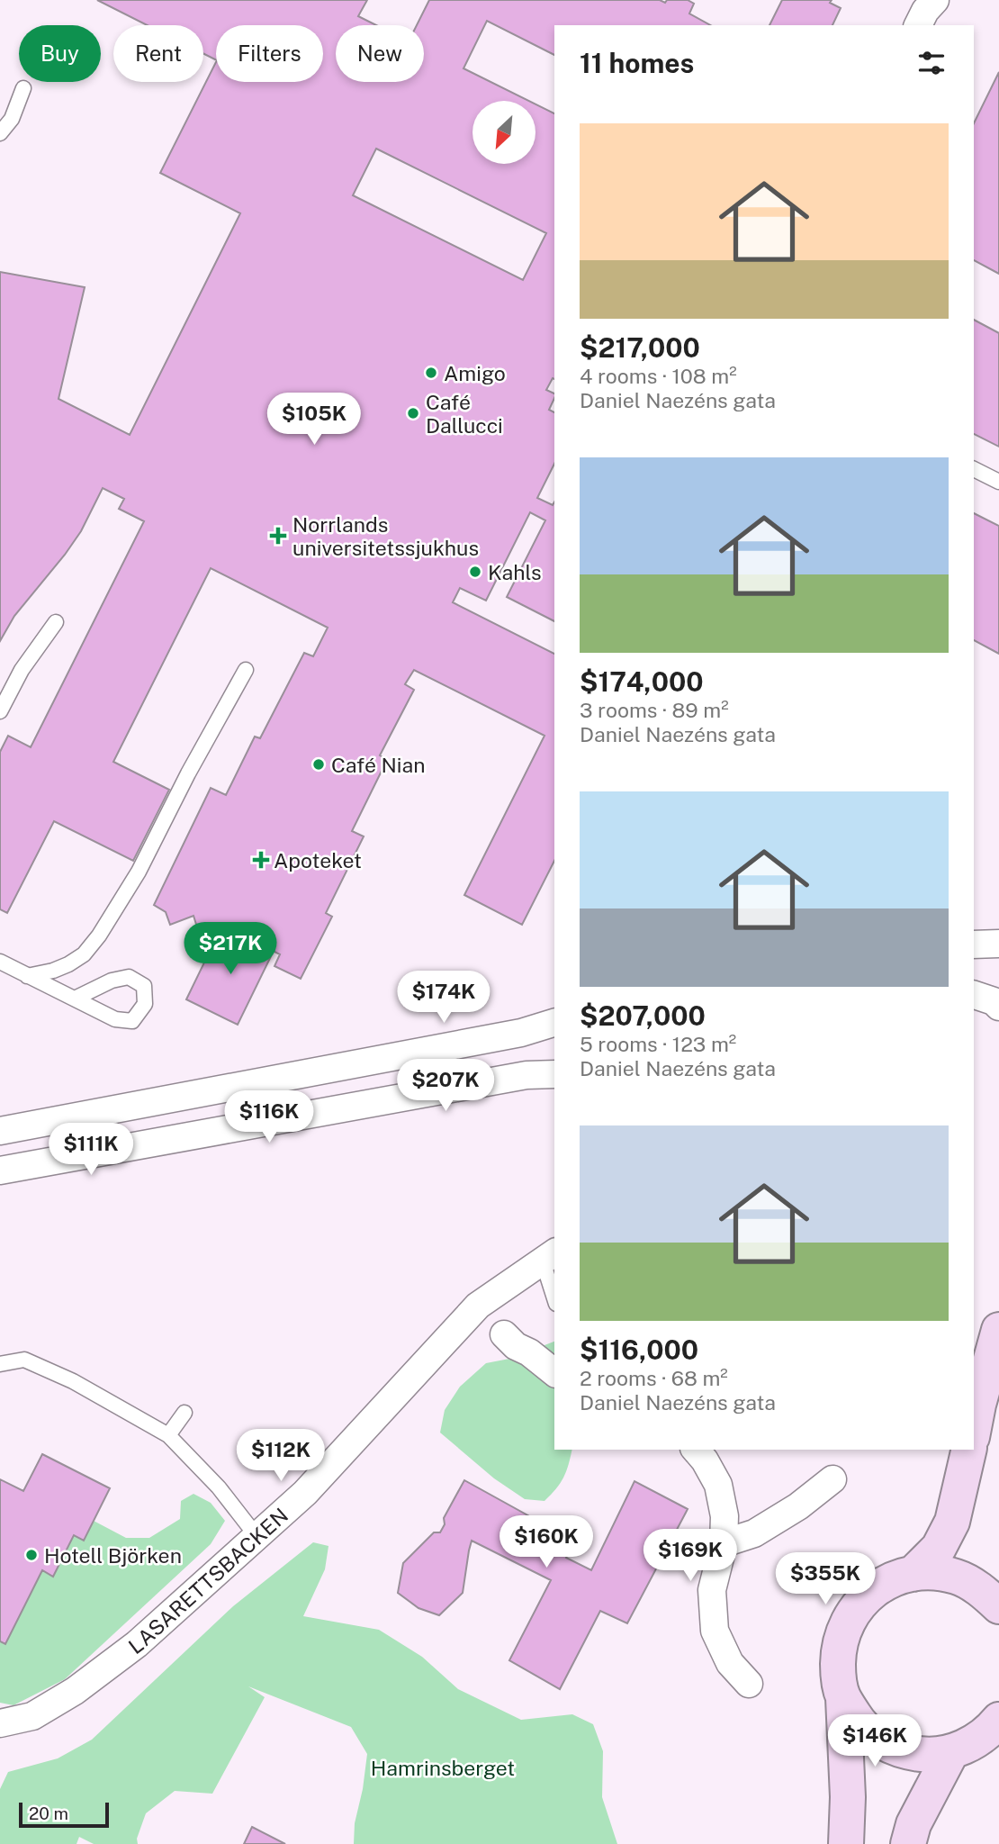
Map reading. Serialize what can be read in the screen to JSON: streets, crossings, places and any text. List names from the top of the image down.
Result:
{
  "streets": {
    "street": ["LASARETTSBACKEN"]
  },
  "parks": ["Hamrinsberget"],
  "places": {
    "other": [
      "Amigo",
      "Café Dallucci",
      "Kahls",
      "Café Nian",
      "Hotell Björken"
    ],
    "health": ["Norrlands universitetssjukhus", "Apoteket"]
  },
  "scale_bar": "20 m",
  "north": "bottom left",
  "page": {
    "chip": [
      "Buy",
      "Rent",
      "Filters",
      "New"
    ],
    "heading": "11 homes",
    "list": [
      {
        "name": "$217,000",
        "note": "4 rooms · 108 m² · Daniel Naezéns gata"
      },
      {
        "name": "$174,000",
        "note": "3 rooms · 89 m² · Daniel Naezéns gata"
      },
      {
        "name": "$207,000",
        "note": "5 rooms · 123 m² · Daniel Naezéns gata"
      },
      {
        "name": "$116,000",
        "note": "2 rooms · 68 m² · Daniel Naezéns gata"
      }
    ],
    "price": [
      "$105K",
      "$217K",
      "$174K",
      "$207K",
      "$116K",
      "$111K",
      "$112K",
      "$160K",
      "$169K",
      "$355K",
      "$146K"
    ],
    "scale": "20 m"
  }
}
